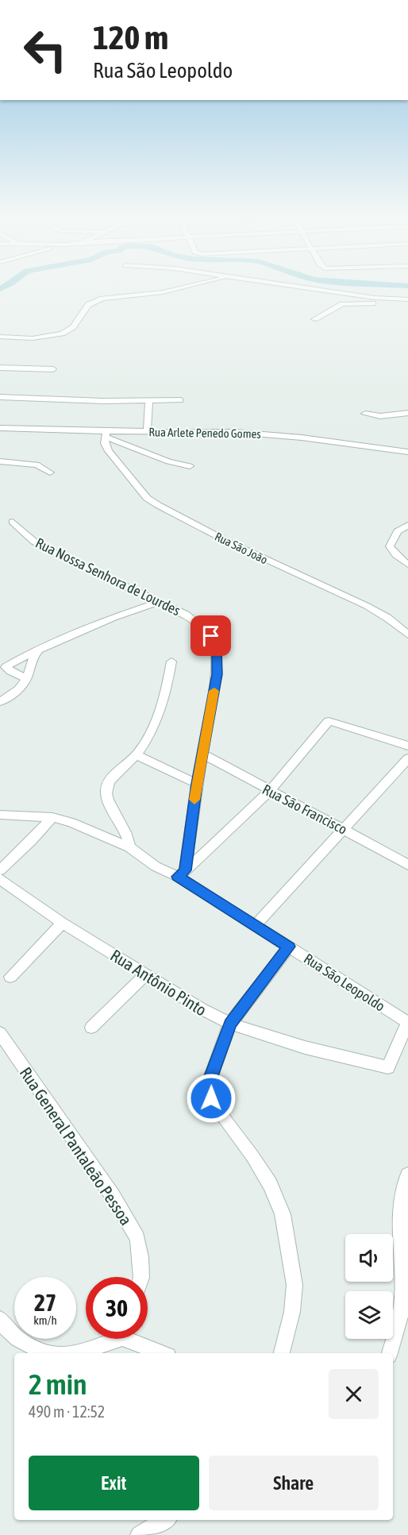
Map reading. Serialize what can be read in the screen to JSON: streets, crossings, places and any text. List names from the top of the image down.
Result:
{
  "streets": {
    "street": [
      "Rua Arlete Penedo Gomes",
      "Rua São João",
      "Rua Nossa Senhora de Lourdes",
      "Rua São Francisco",
      "Rua Antônio Pinto",
      "Rua São Leopoldo",
      "Rua General Pantaleão Pessoa"
    ]
  },
  "crossings": [
    ["Rua Arlete Penedo Gomes", "Rua São João"],
    ["Rua Nossa Senhora de Lourdes", "Rua São Francisco"],
    ["Rua Nossa Senhora de Lourdes", "Rua São Leopoldo"],
    ["Rua Antônio Pinto", "Rua São Leopoldo"]
  ],
  "page": {
    "turn": ["120 m", "Rua São Leopoldo"],
    "speed": "27 km/h",
    "limit": "30",
    "heading": ["2 min", "490 m · 12:52"],
    "buttons": ["Exit", "Share"]
  }
}
